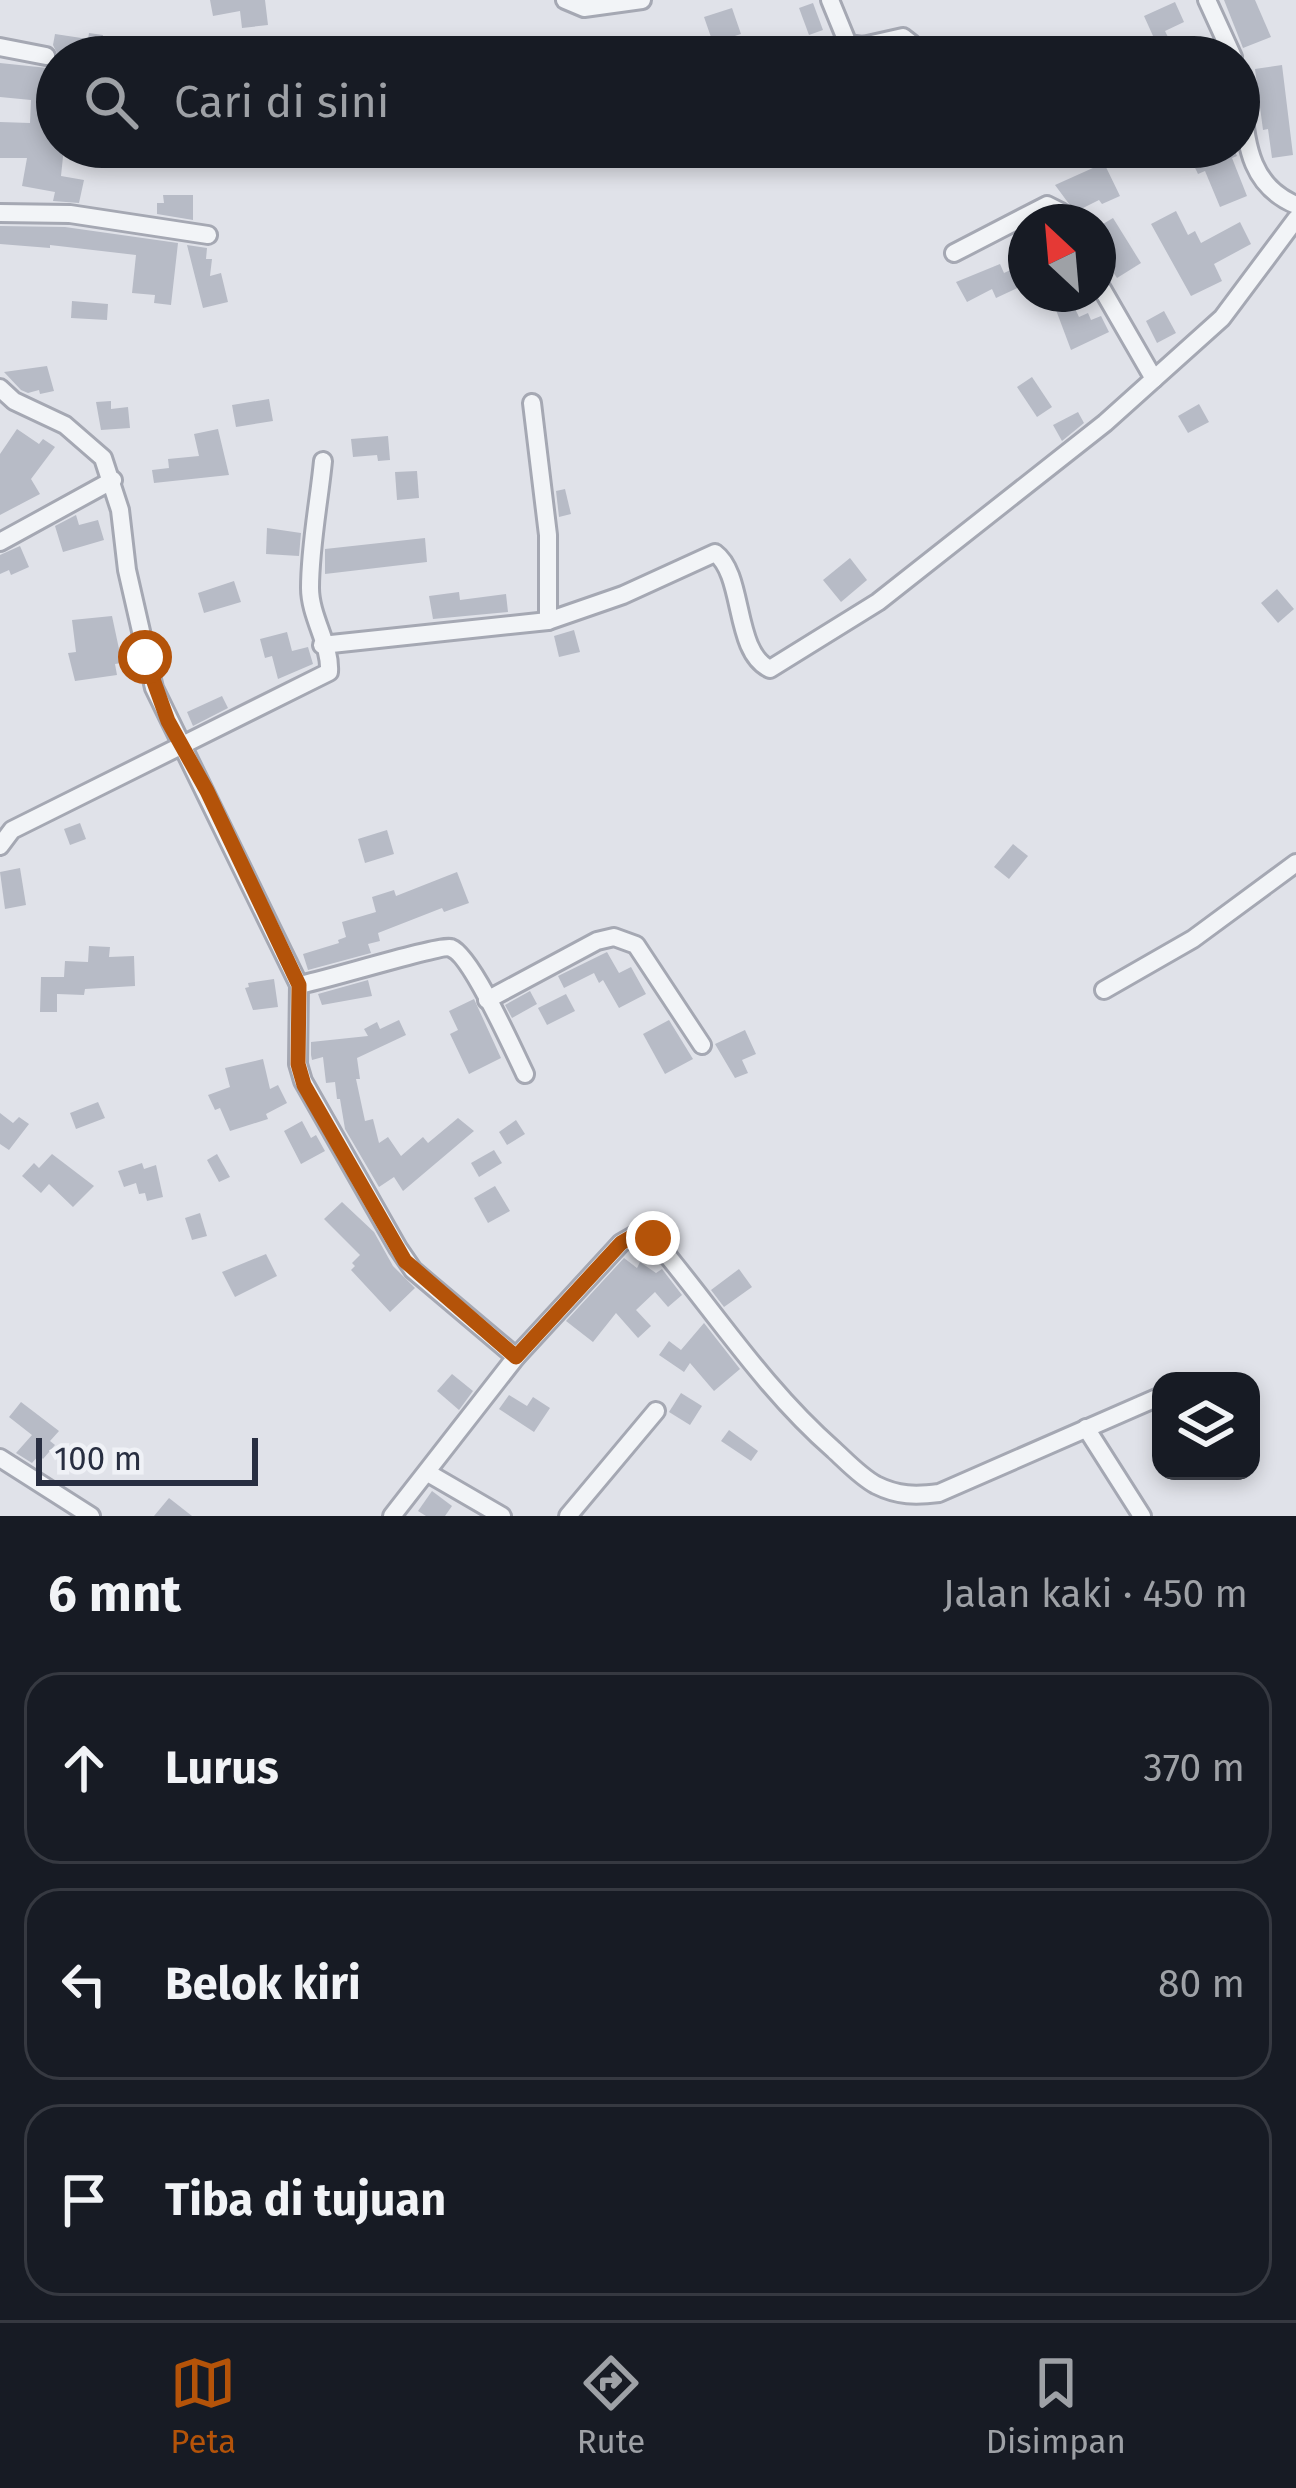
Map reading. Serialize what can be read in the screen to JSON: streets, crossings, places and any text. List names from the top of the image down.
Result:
{
  "scale_bar": "100 m",
  "north": "top left",
  "page": {
    "search": "Cari di sini",
    "scale": "100 m",
    "heading": ["6 mnt", "Jalan kaki · 450 m"],
    "list": [
      ["Lurus", "370 m"],
      ["Belok kiri", "80 m"],
      "Tiba di tujuan"
    ],
    "nav": ["Peta", "Rute", "Disimpan"]
  }
}
